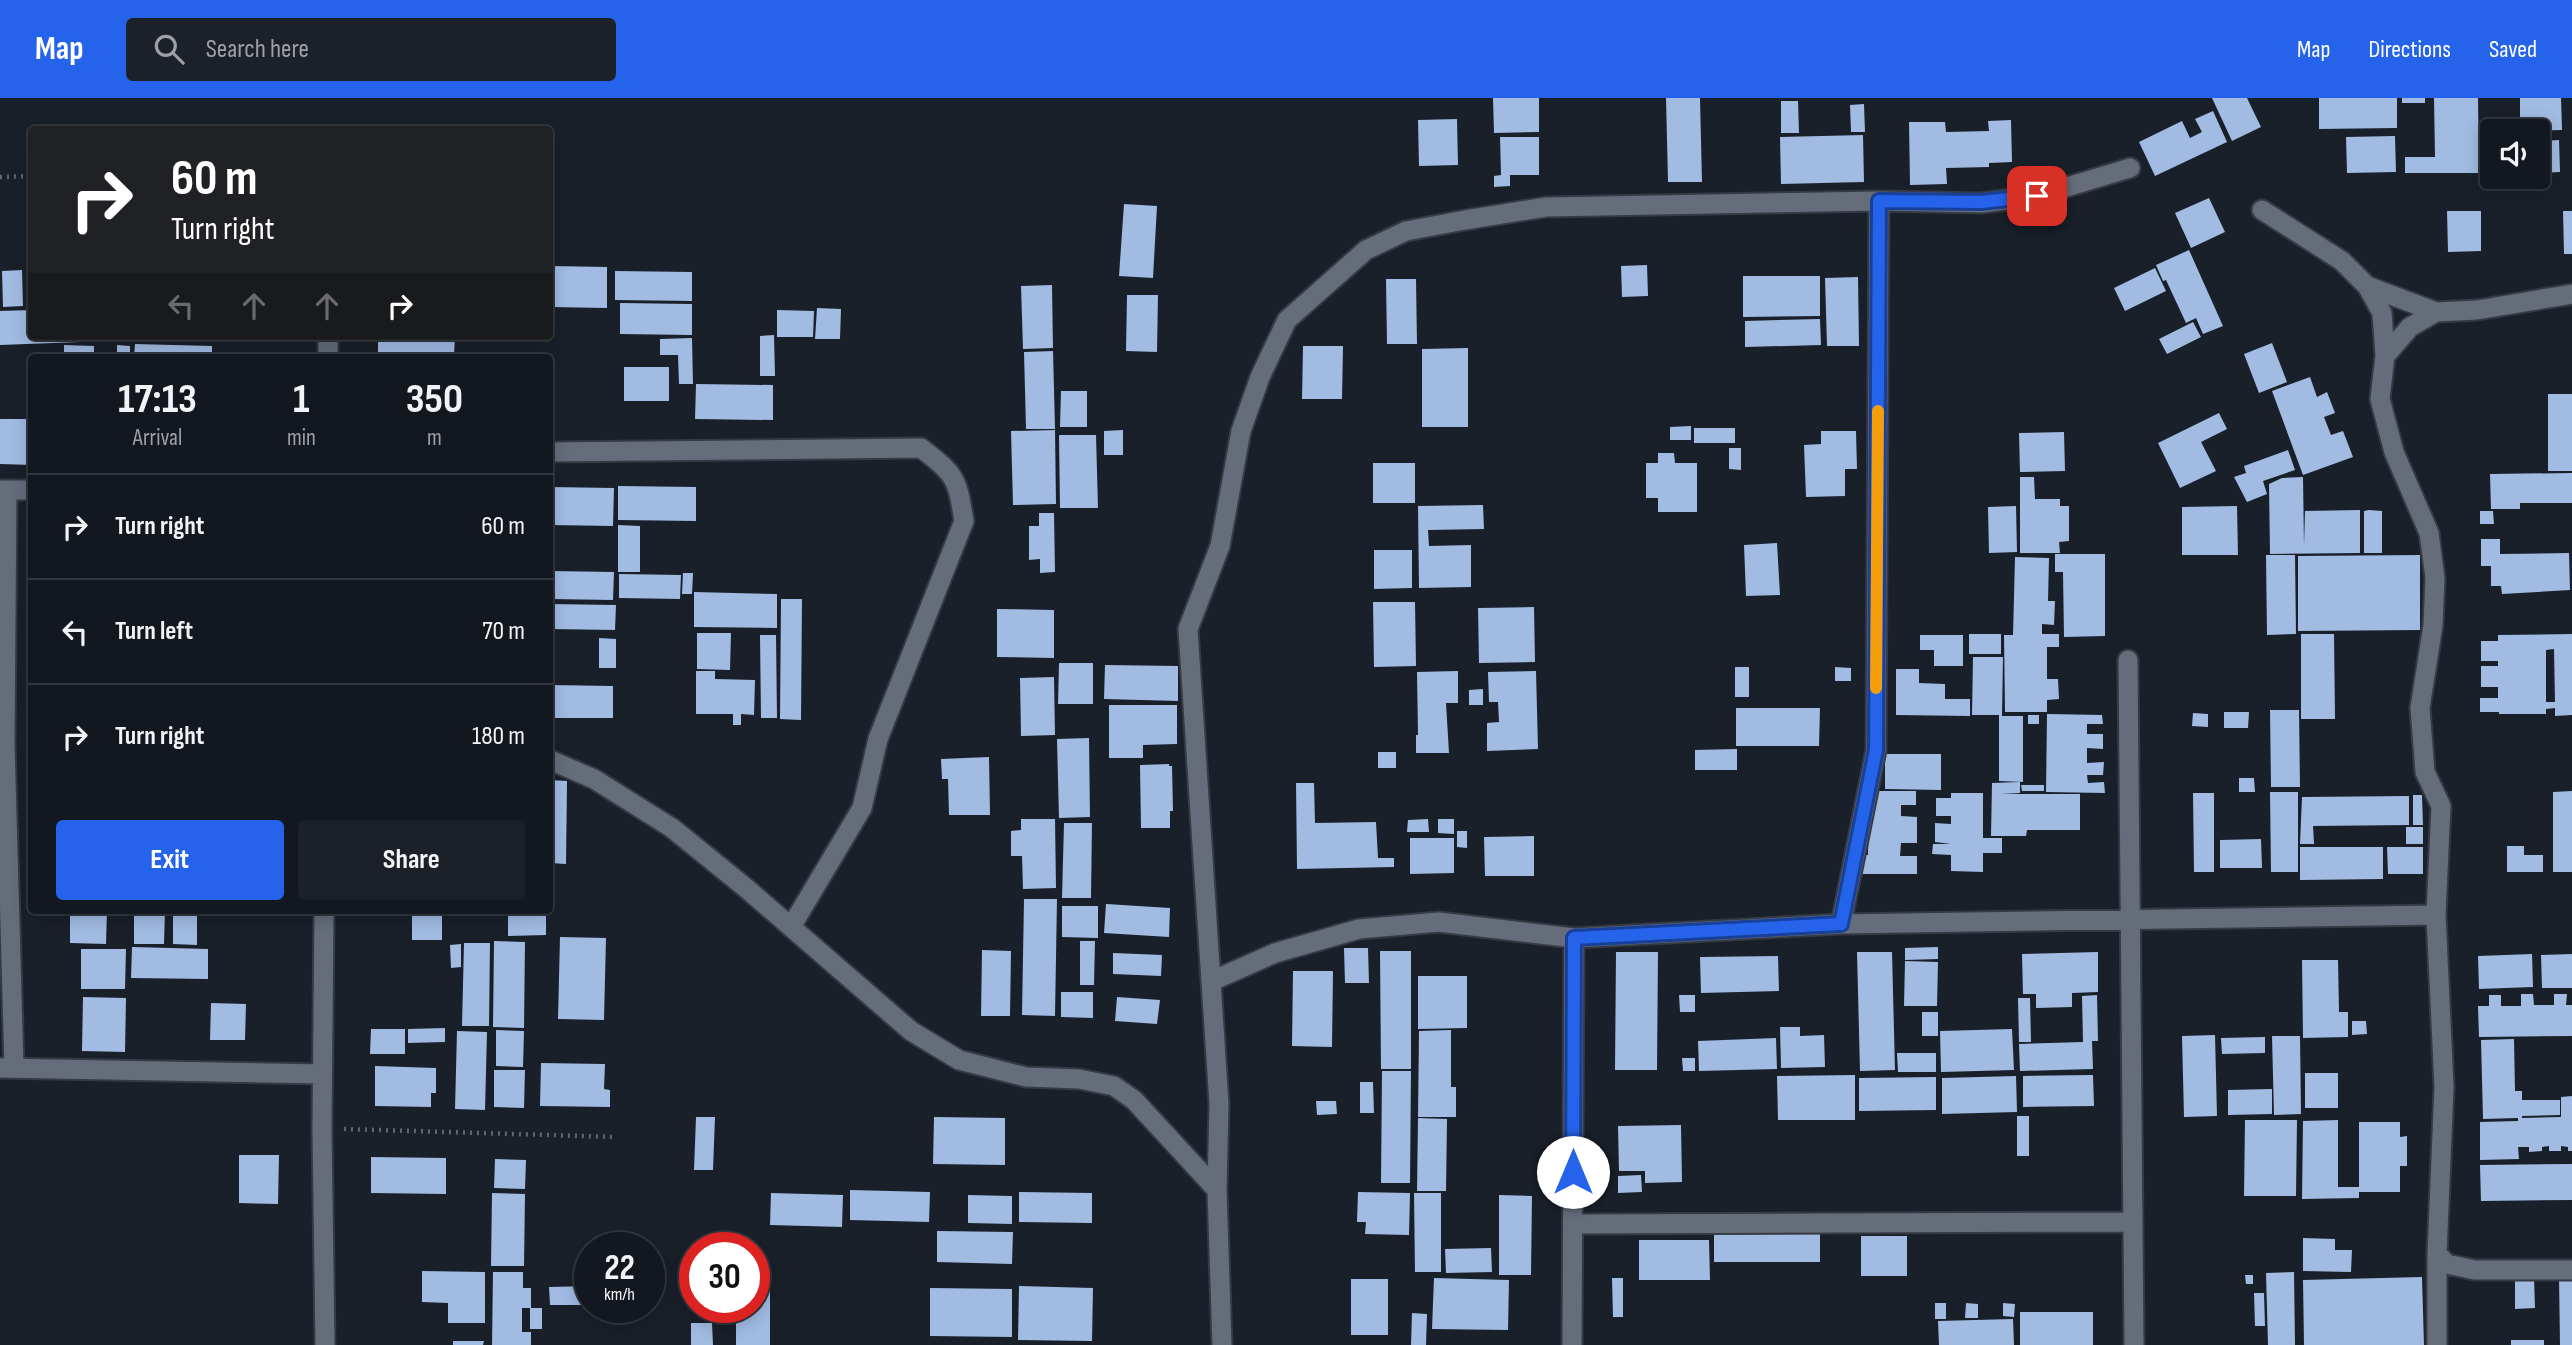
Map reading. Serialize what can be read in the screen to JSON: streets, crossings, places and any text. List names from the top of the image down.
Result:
{
  "page": {
    "header": "Map",
    "search": "Search here",
    "nav": ["Map", "Directions", "Saved"],
    "turn": ["60 m", "Turn right"],
    "eta": [
      "17:13",
      "Arrival",
      "1",
      "min",
      "350",
      "m"
    ],
    "list": [
      {
        "name": "Turn right",
        "value": "60 m"
      },
      {
        "name": "Turn left",
        "value": "70 m"
      },
      {
        "name": "Turn right",
        "value": "180 m"
      }
    ],
    "buttons": ["Exit", "Share"],
    "speed": "22 km/h",
    "limit": "30"
  }
}
